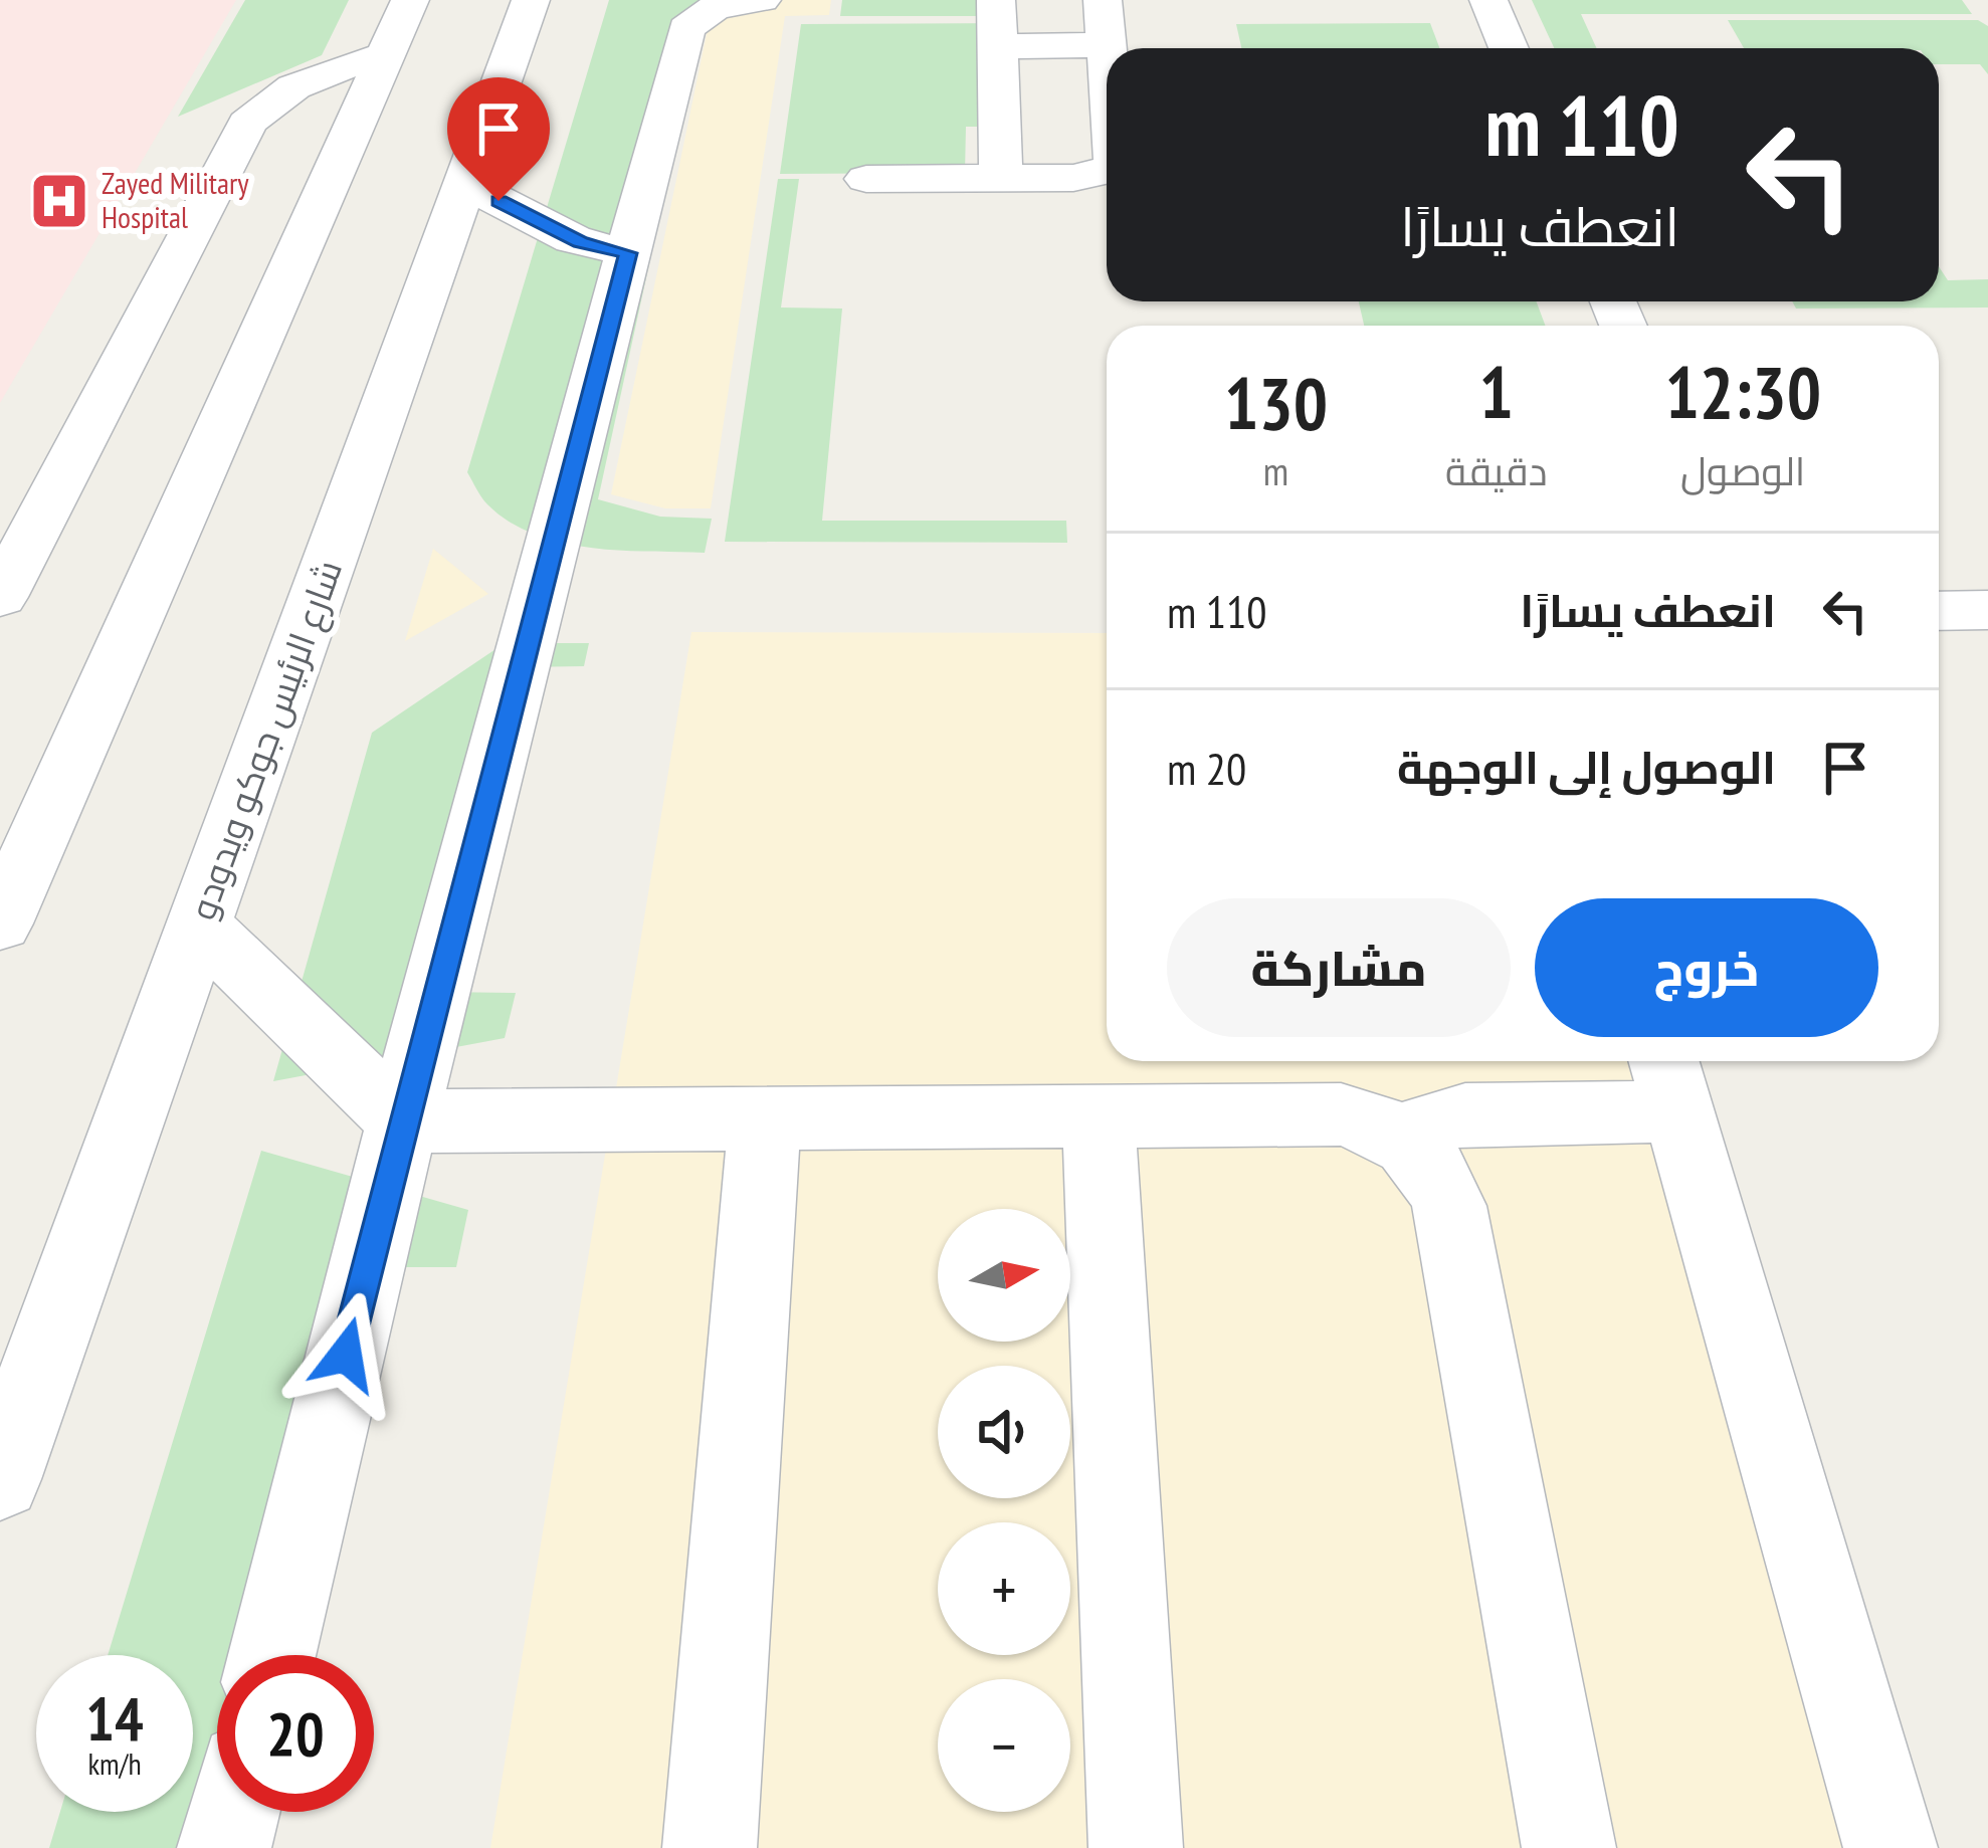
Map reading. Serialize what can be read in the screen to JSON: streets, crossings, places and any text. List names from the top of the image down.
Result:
{
  "streets": {
    "street": ["شارع الرئيس جوكو ويدودو"]
  },
  "places": {
    "hospital": ["Zayed Military Hospital"]
  },
  "north": "right",
  "page": {
    "turn": ["110 m", "انعطف يسارًا"],
    "eta": [
      "12:30",
      "الوصول",
      "1",
      "دقيقة",
      "130",
      "m"
    ],
    "list": [
      {
        "name": "انعطف يسارًا",
        "value": "110 m"
      },
      {
        "name": "الوصول إلى الوجهة",
        "value": "20 m"
      }
    ],
    "buttons": ["خروج", "مشاركة"],
    "map_buttons": ["+", "−"],
    "speed": "14 km/h",
    "limit": "20"
  }
}
